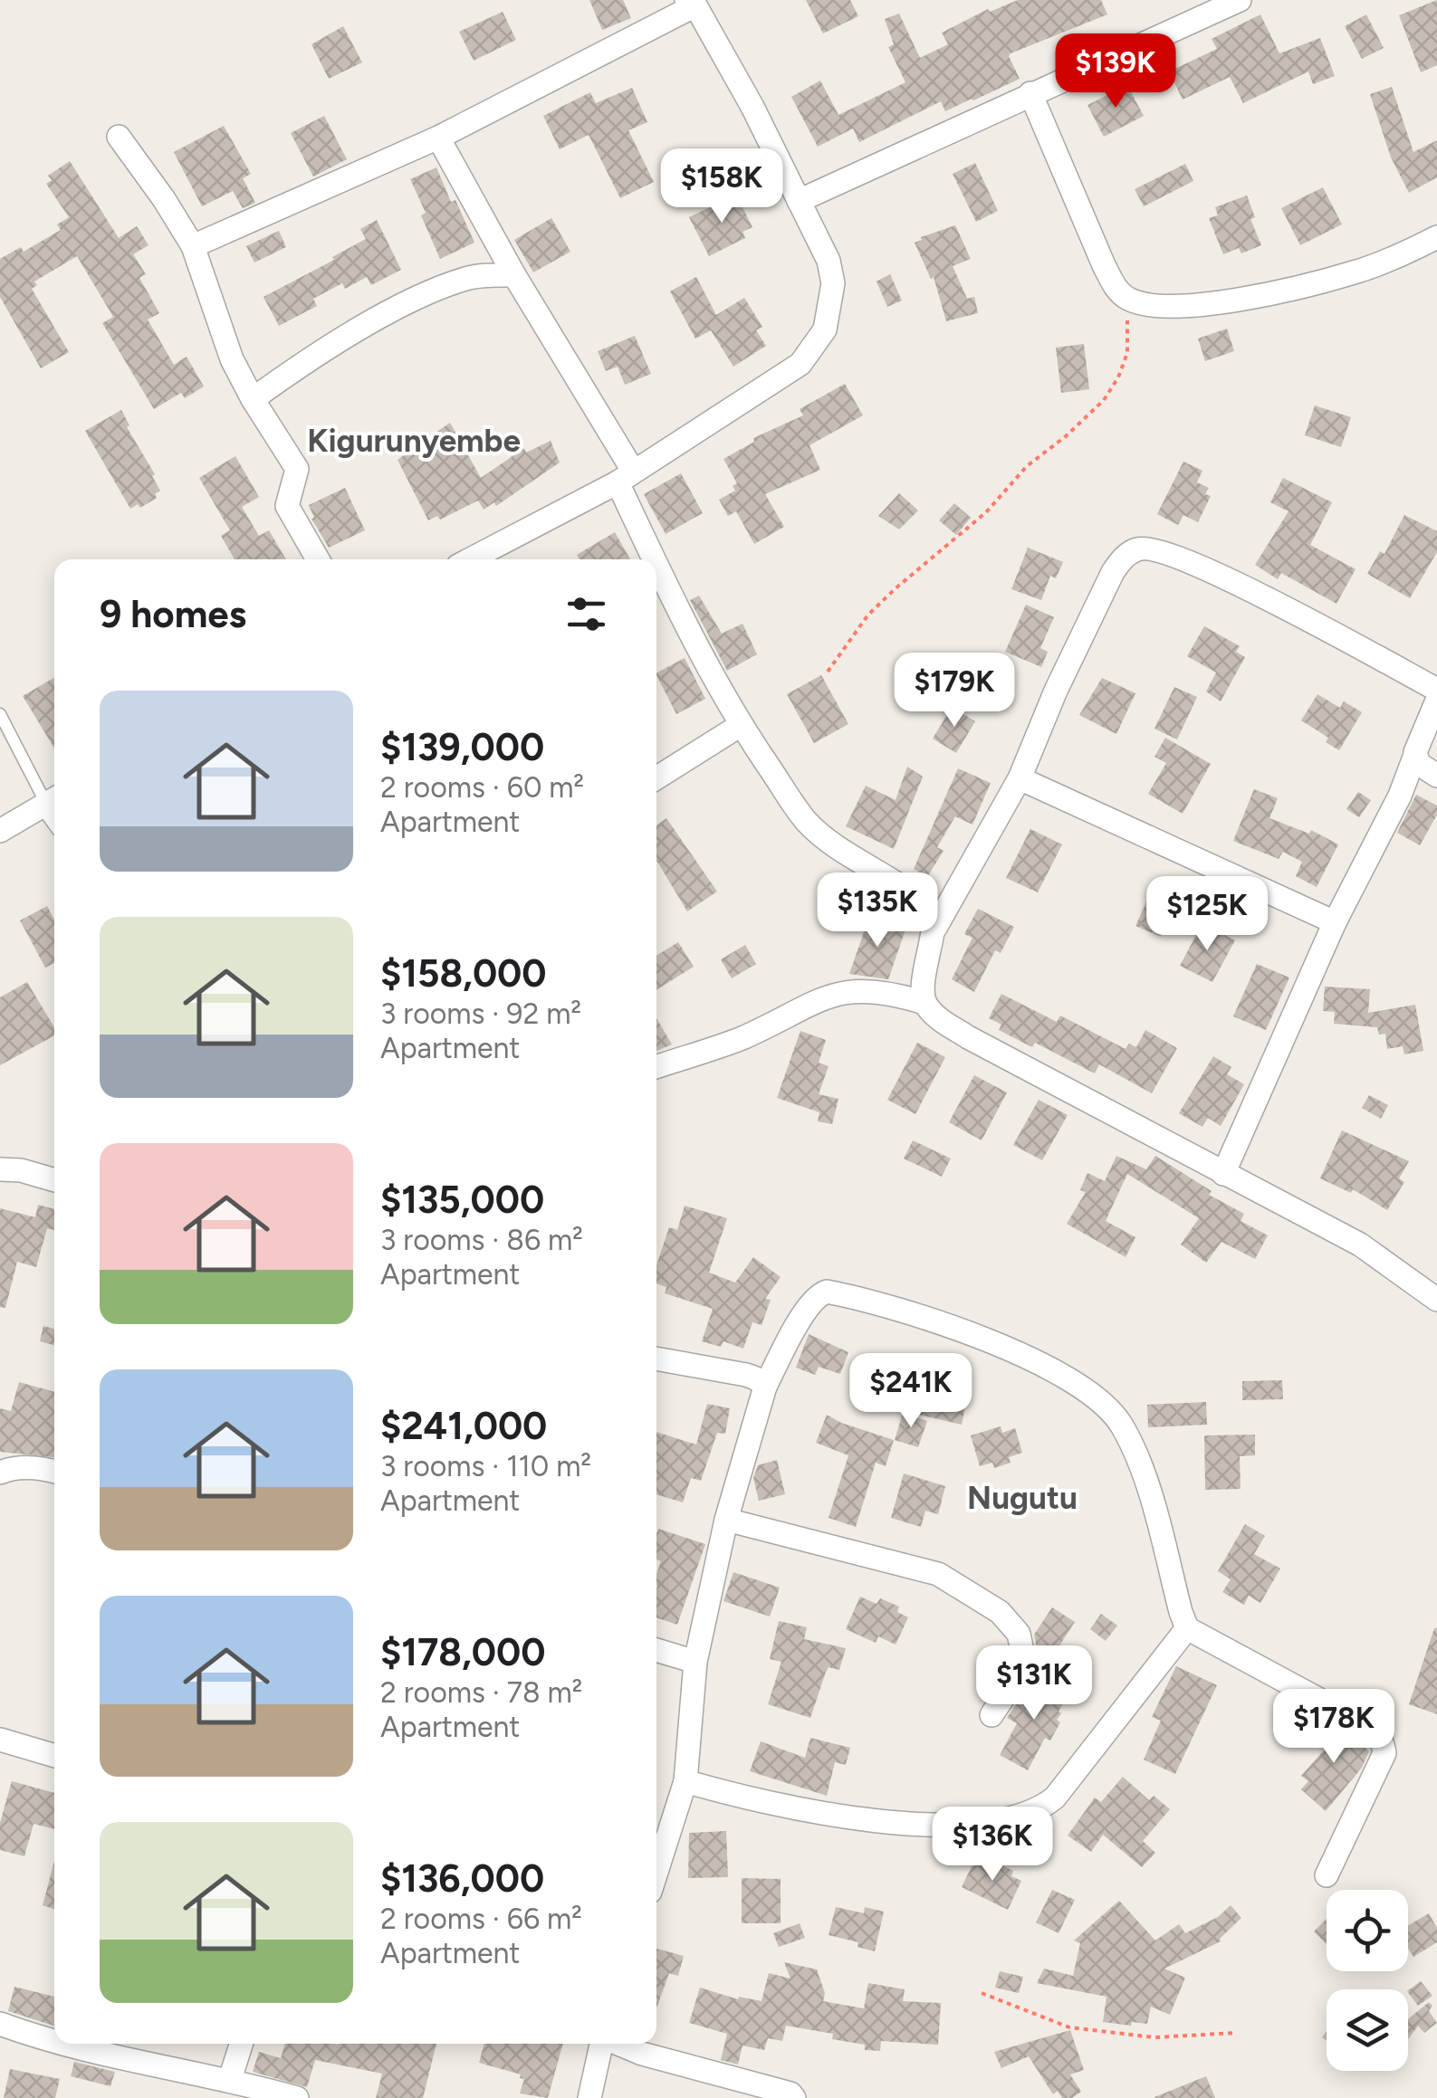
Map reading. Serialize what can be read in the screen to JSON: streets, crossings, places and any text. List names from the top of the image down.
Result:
{
  "districts": ["Kigurunyembe", "Nugutu"],
  "page": {
    "price": [
      "$139K",
      "$158K",
      "$179K",
      "$135K",
      "$125K",
      "$241K",
      "$131K",
      "$178K",
      "$136K"
    ],
    "heading": "9 homes",
    "list": [
      {
        "name": "$139,000",
        "note": "2 rooms · 60 m² · Apartment"
      },
      {
        "name": "$158,000",
        "note": "3 rooms · 92 m² · Apartment"
      },
      {
        "name": "$135,000",
        "note": "3 rooms · 86 m² · Apartment"
      },
      {
        "name": "$241,000",
        "note": "3 rooms · 110 m² · Apartment"
      },
      {
        "name": "$178,000",
        "note": "2 rooms · 78 m² · Apartment"
      },
      {
        "name": "$136,000",
        "note": "2 rooms · 66 m² · Apartment"
      }
    ]
  }
}
